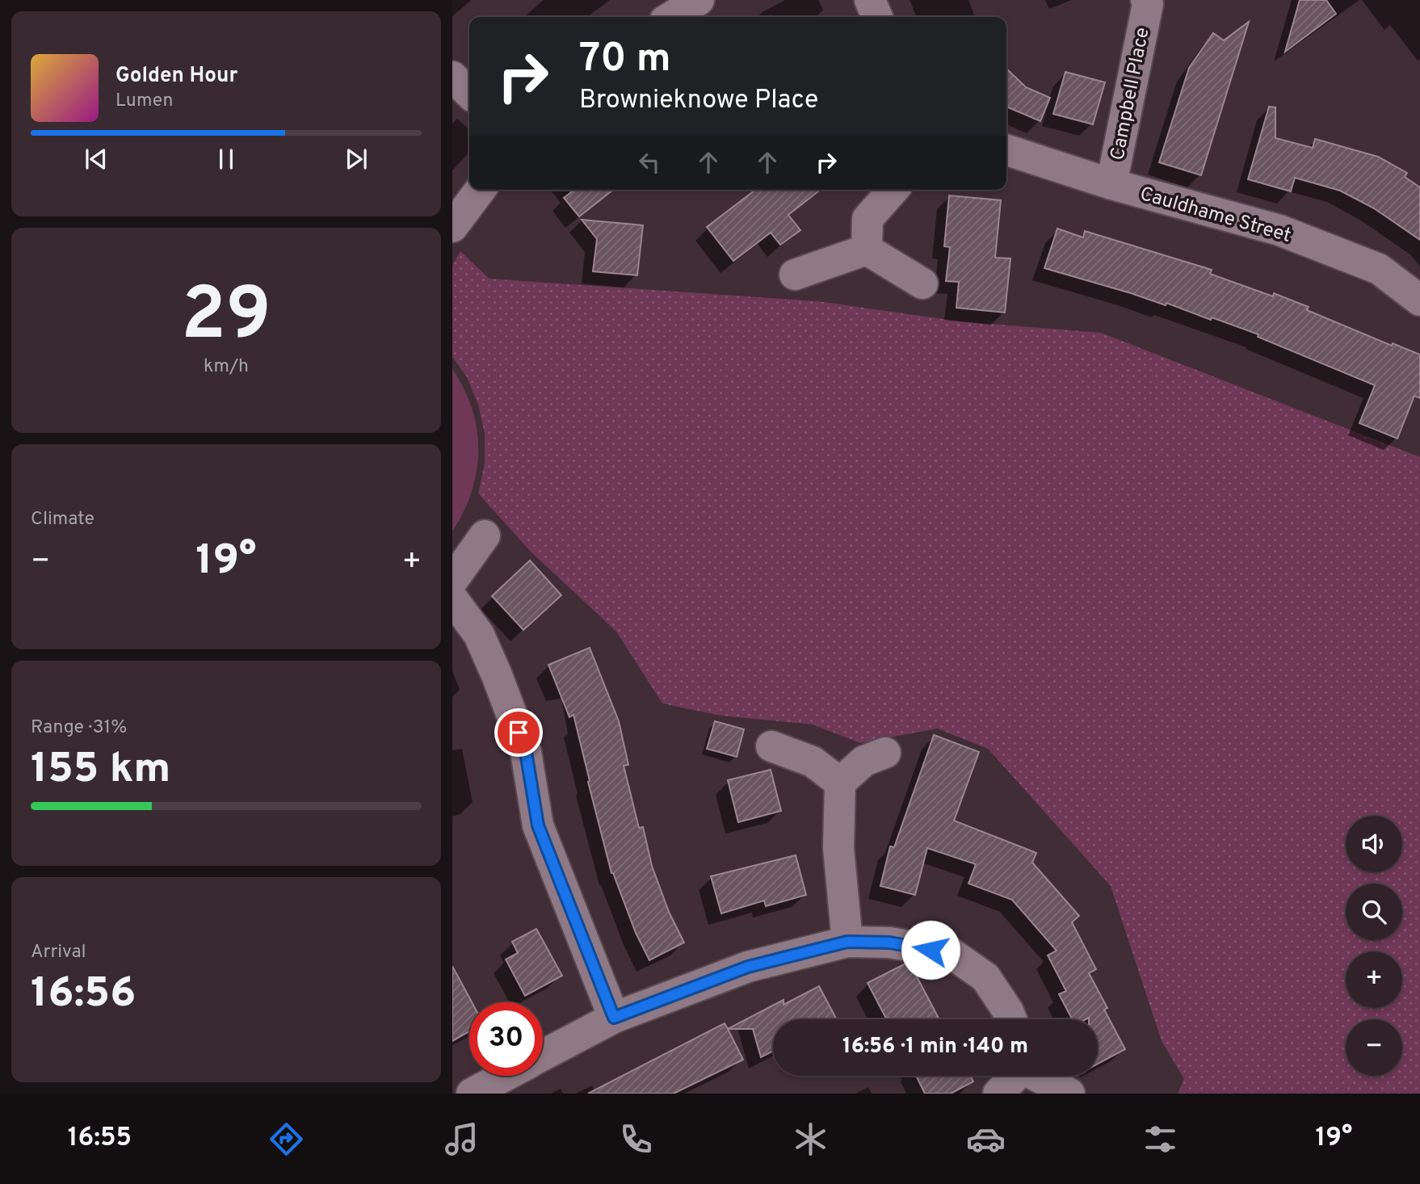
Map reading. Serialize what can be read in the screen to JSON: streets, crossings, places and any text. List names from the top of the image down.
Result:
{
  "streets": {
    "street": ["Campbell Place", "Cauldhame Street"]
  },
  "crossings": [
    ["Campbell Place", "Cauldhame Street"]
  ],
  "page": {
    "turn": ["70 m", "Brownieknowe Place"],
    "song": ["Golden Hour", "Lumen"],
    "tile": [
      ["29", "km/h"],
      "Climate",
      ["Range · 31%", "155 km"],
      ["Arrival", "16:56"]
    ],
    "heat": ["−", "19°", "+"],
    "map_buttons": ["+", "−"],
    "limit": "30",
    "trip": "16:56 · 1 min · 140 m",
    "tabs": ["16:55", "19°"]
  }
}
